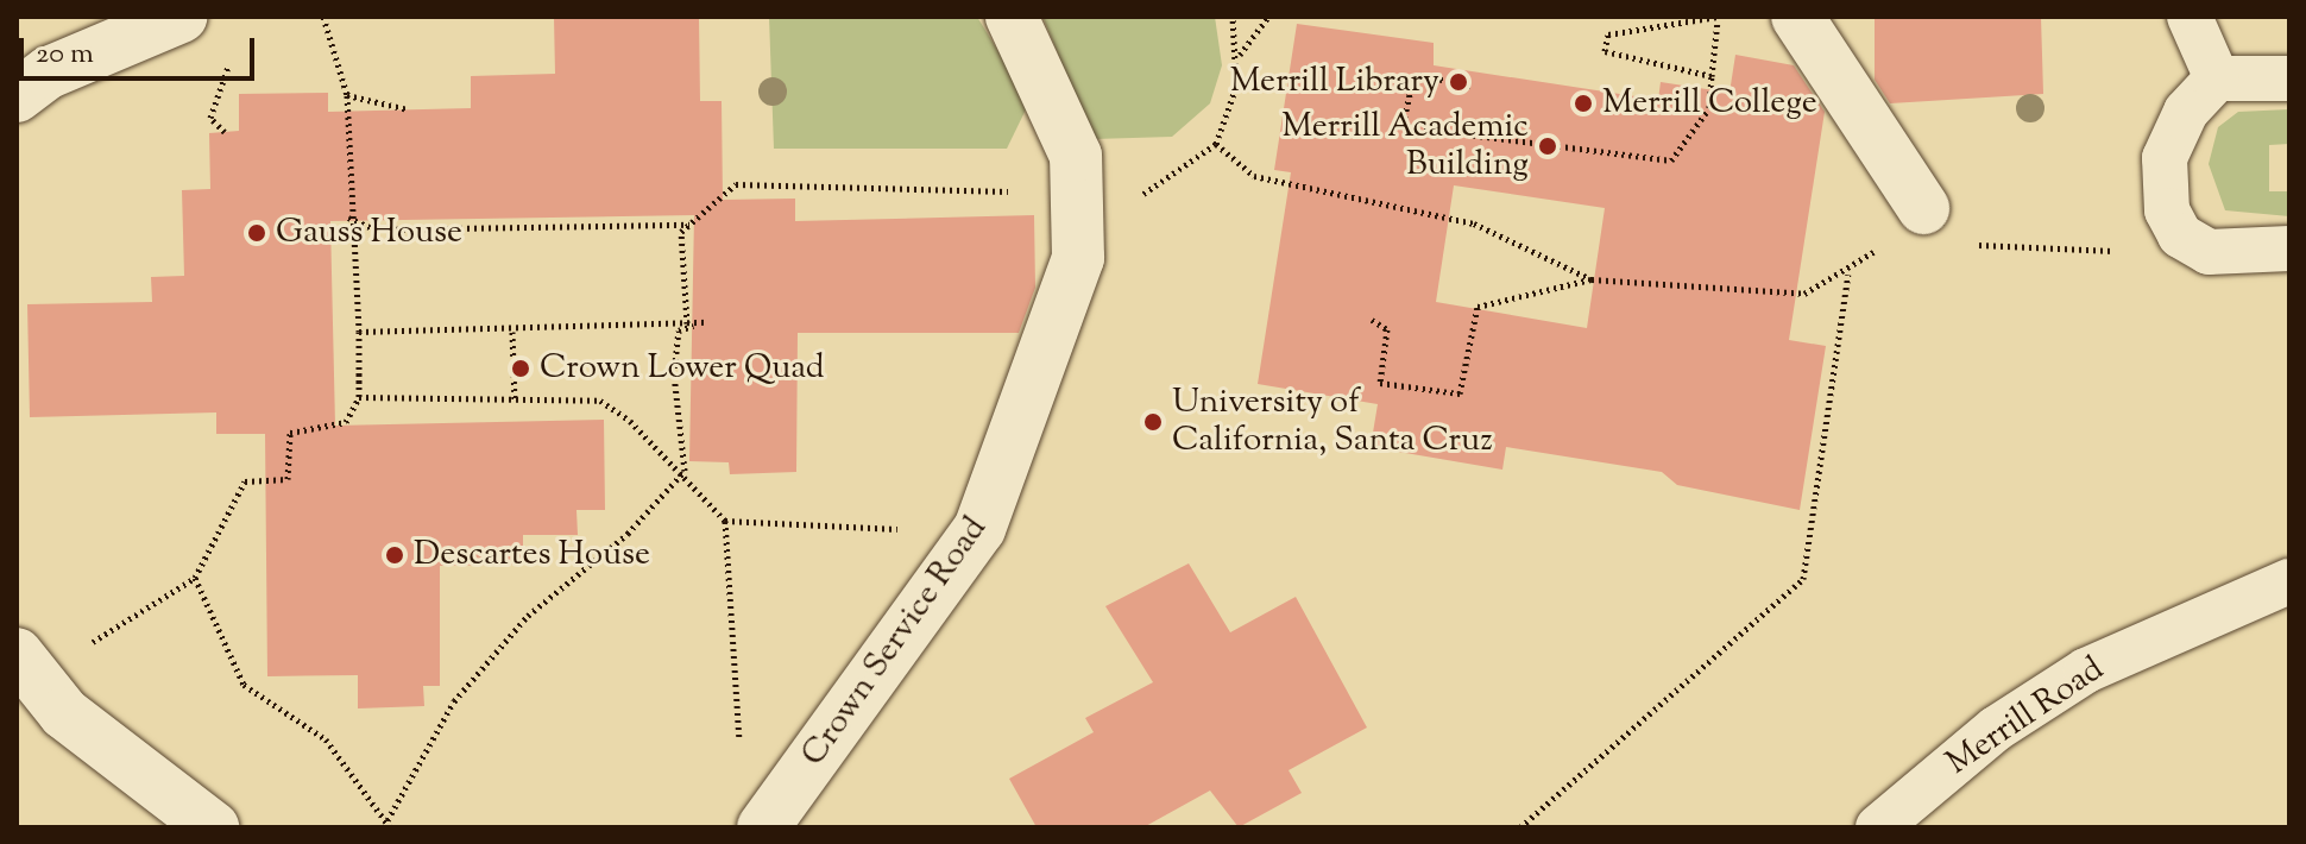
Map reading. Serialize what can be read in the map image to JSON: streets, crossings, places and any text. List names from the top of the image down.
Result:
{
  "streets": {
    "street": ["Crown Service Road"],
    "lane": ["Merrill Road"]
  },
  "places": [
    "Merrill Library",
    "Merrill College",
    "Merrill Academic Building",
    "Gauss House",
    "Crown Lower Quad",
    "University of California, Santa Cruz",
    "Descartes House"
  ],
  "scale_bar": "20 m"
}
